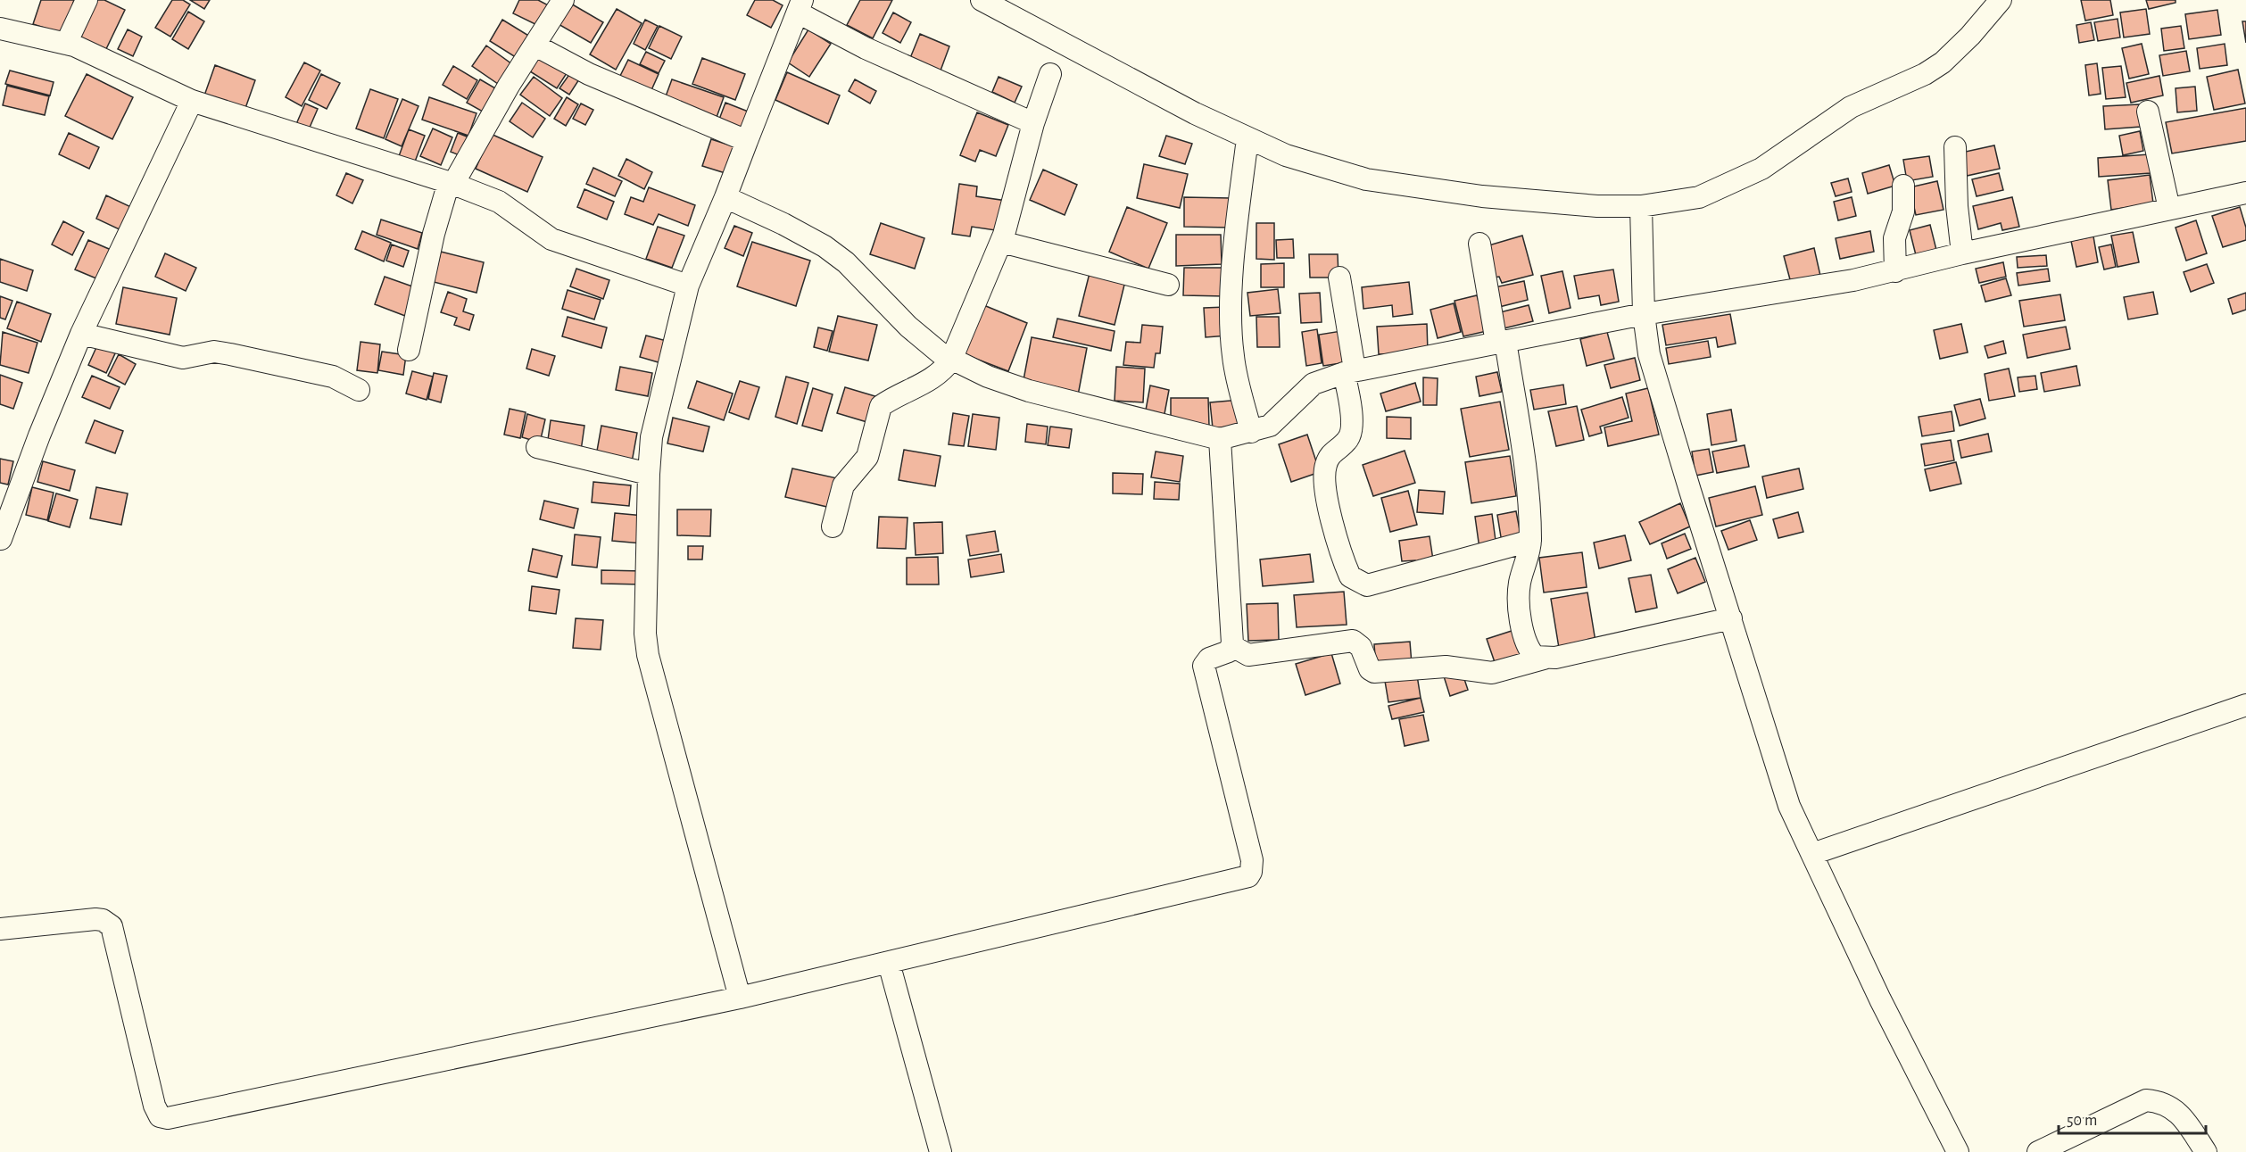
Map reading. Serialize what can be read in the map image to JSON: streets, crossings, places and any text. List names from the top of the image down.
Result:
{
  "scale_bar": "50 m"
}
